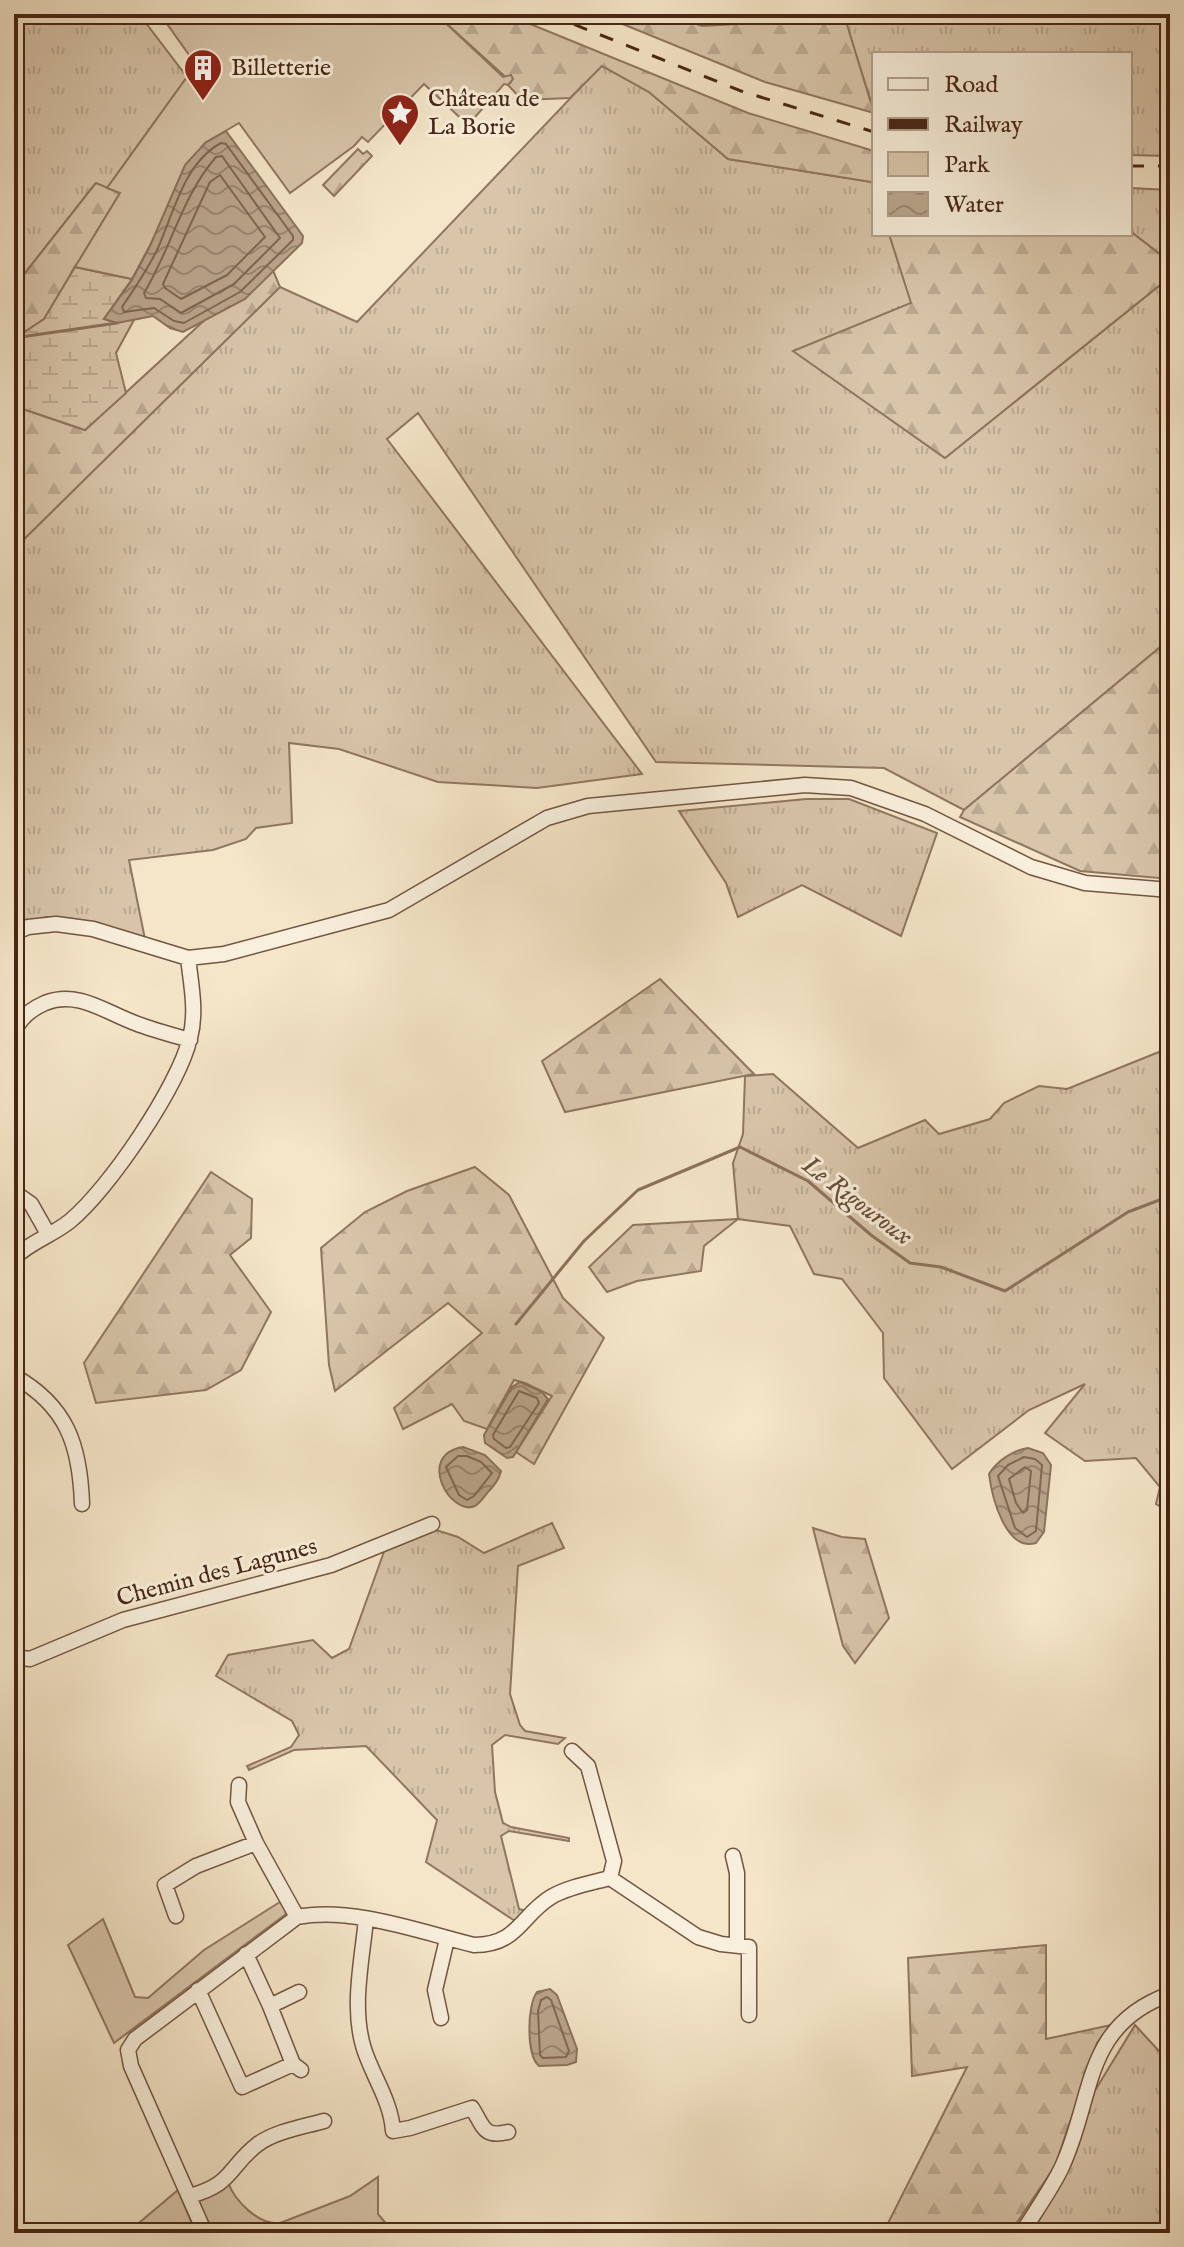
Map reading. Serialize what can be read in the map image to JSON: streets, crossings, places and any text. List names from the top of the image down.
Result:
{
  "streets": {
    "street": ["Chemin des Lagunes"]
  },
  "water": ["Le Rigouroux"],
  "places": {
    "building": ["Billetterie"],
    "place": ["Château de La Borie"]
  },
  "legend": [
    "Road",
    "Railway",
    "Park",
    "Water"
  ]
}
